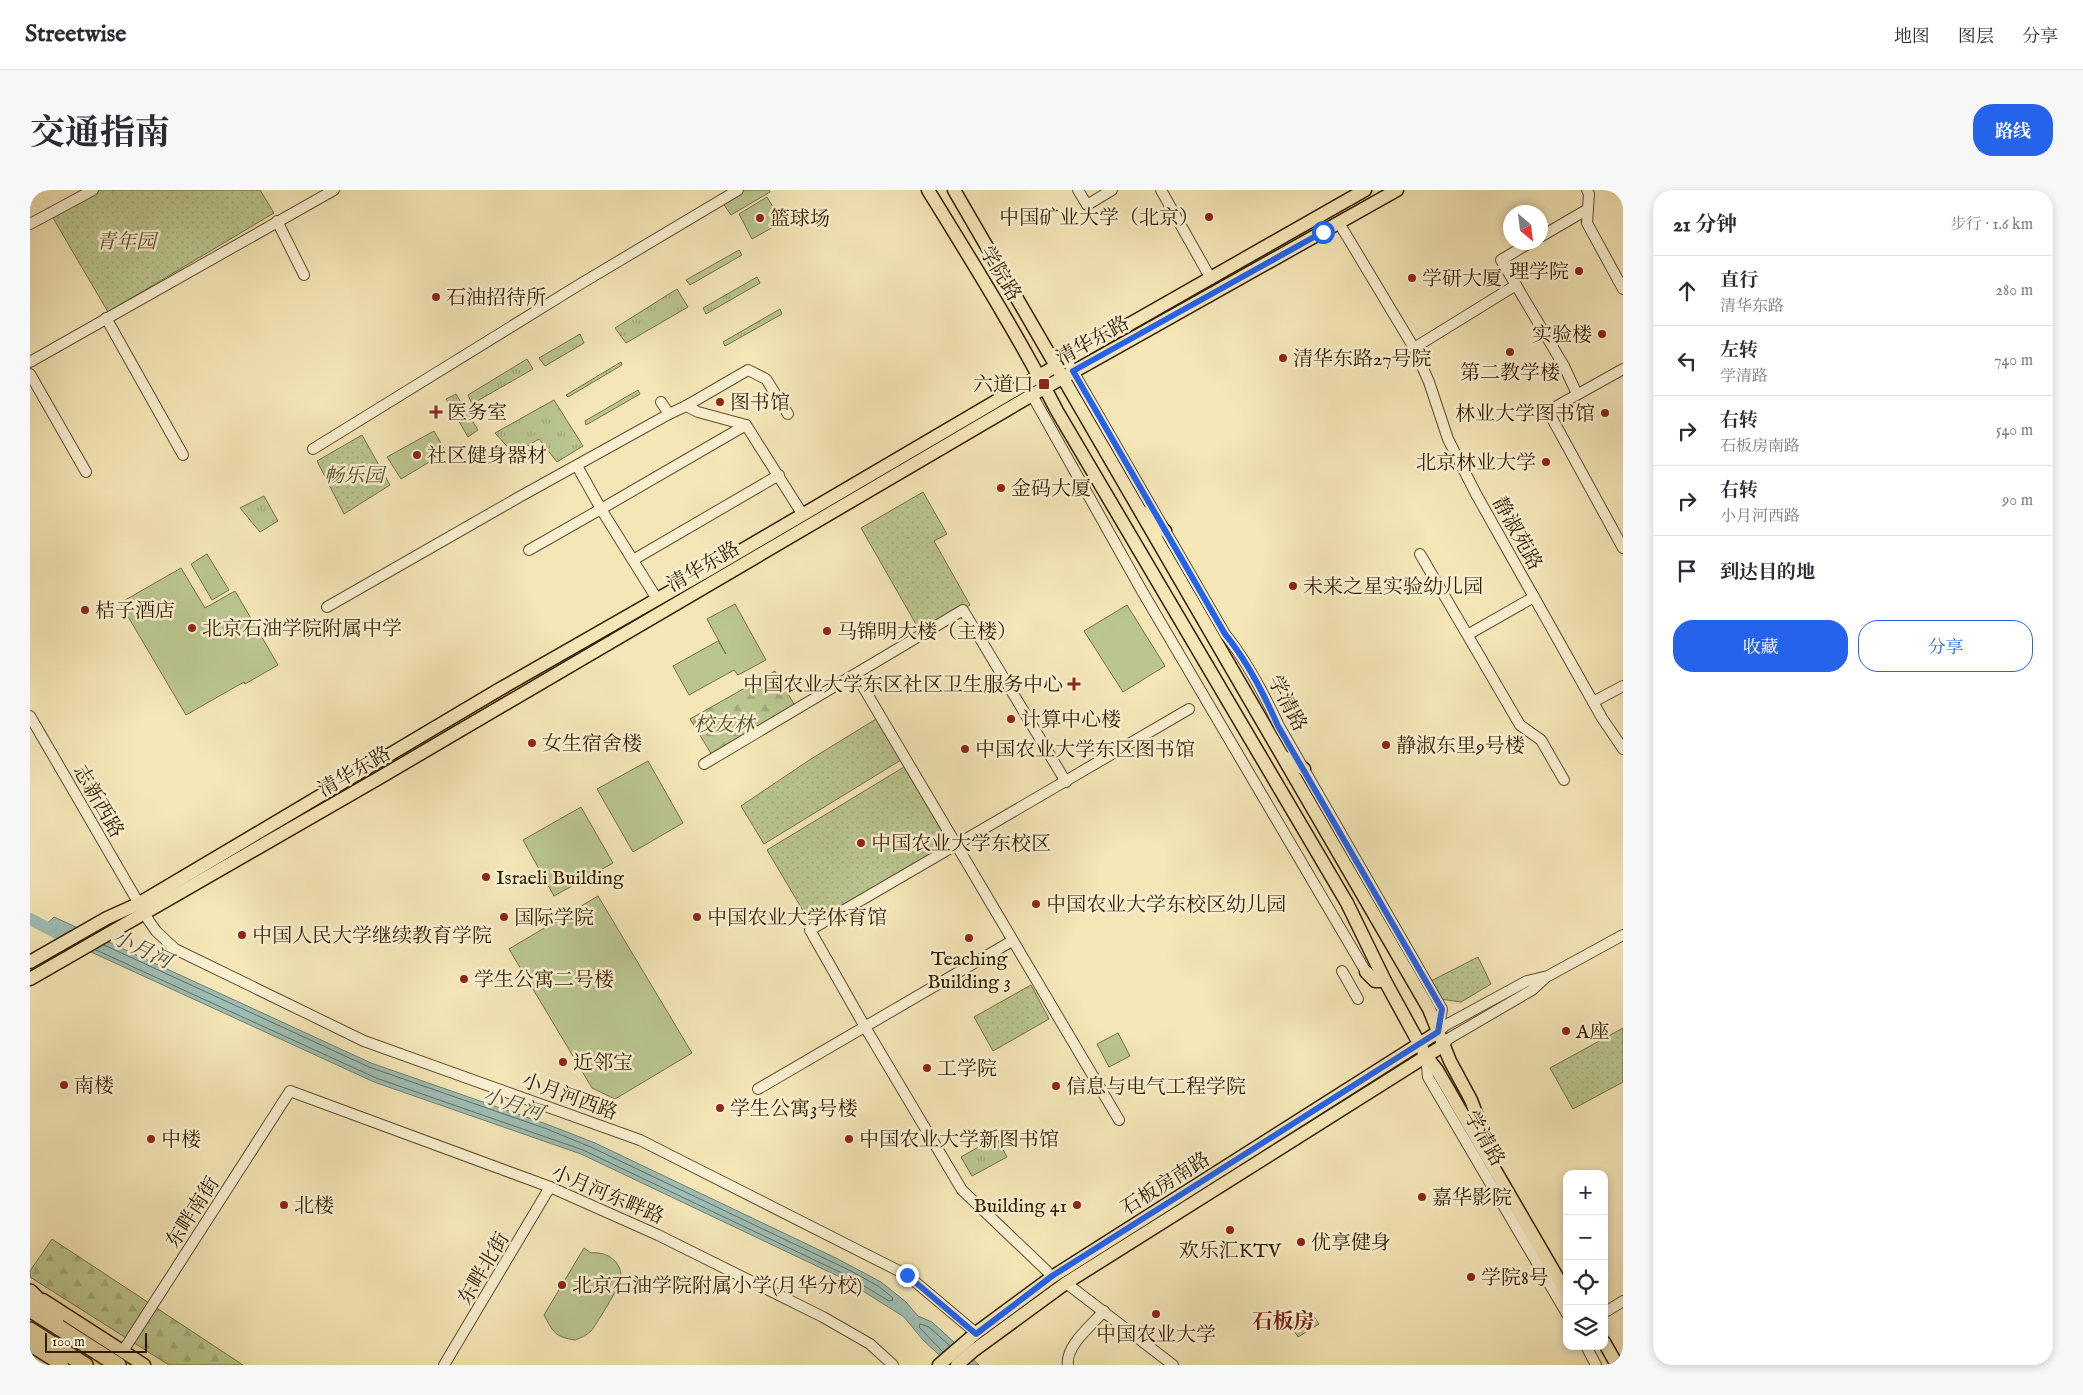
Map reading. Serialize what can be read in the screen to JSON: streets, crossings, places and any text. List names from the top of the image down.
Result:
{
  "streets": {
    "main road": [
      "学院路",
      "清华东路",
      "学清路",
      "石板房南路"
    ],
    "street": [
      "静淑苑路",
      "志新西路",
      "小月河西路",
      "小月河东畔路",
      "东畔南街",
      "东畔北街"
    ]
  },
  "crossings": [
    ["学院路", "清华东路"],
    ["学院路", "学清路"],
    ["清华东路", "静淑苑路"],
    ["清华东路", "学清路"],
    ["清华东路", "志新西路"],
    ["清华东路", "小月河西路"],
    ["学清路", "石板房南路"],
    ["志新西路", "小月河西路"],
    ["小月河西路", "石板房南路"],
    ["小月河东畔路", "东畔南街"],
    ["小月河东畔路", "东畔北街"]
  ],
  "districts": ["石板房"],
  "water": ["小月河"],
  "parks": ["青年园", "畅乐园", "校友林"],
  "places": {
    "other": [
      "中国矿业大学（北京）",
      "篮球场",
      "理学院",
      "学研大厦",
      "石油招待所",
      "实验楼",
      "第二教学楼",
      "清华东路27号院",
      "图书馆",
      "林业大学图书馆",
      "社区健身器材",
      "北京林业大学",
      "金码大厦",
      "未来之星实验幼儿园",
      "桔子酒店",
      "北京石油学院附属中学",
      "马锦明大楼（主楼）",
      "计算中心楼",
      "女生宿舍楼",
      "静淑东里9号楼",
      "中国农业大学东区图书馆",
      "中国农业大学东校区",
      "Israeli Building",
      "中国农业大学东校区幼儿园",
      "国际学院",
      "中国农业大学体育馆",
      "中国人民大学继续教育学院",
      "Teaching Building 3",
      "学生公寓二号楼",
      "A座",
      "近邻宝",
      "工学院",
      "南楼",
      "信息与电气工程学院",
      "学生公寓3号楼",
      "中楼",
      "中国农业大学新图书馆",
      "嘉华影院",
      "北楼",
      "Building 41",
      "欢乐汇KTV",
      "优享健身",
      "学院8号",
      "北京石油学院附属小学(月华分校)",
      "中国农业大学"
    ],
    "transit": ["六道口"],
    "health": ["医务室", "中国农业大学东区社区卫生服务中心"]
  },
  "scale_bar": "100 m",
  "north": "bottom right",
  "page": {
    "header": "Streetwise",
    "nav": ["地图", "图层", "分享"],
    "title": "交通指南",
    "buttons": [
      "路线",
      ["收藏", "分享"]
    ],
    "heading": ["21 分钟", "步行 · 1.6 km"],
    "list": [
      ["直行", "清华东路", "280 m"],
      ["左转", "学清路", "740 m"],
      ["右转", "石板房南路", "540 m"],
      ["右转", "小月河西路", "90 m"],
      "到达目的地"
    ],
    "map_buttons": ["+", "−"],
    "scale": "100 m"
  }
}
